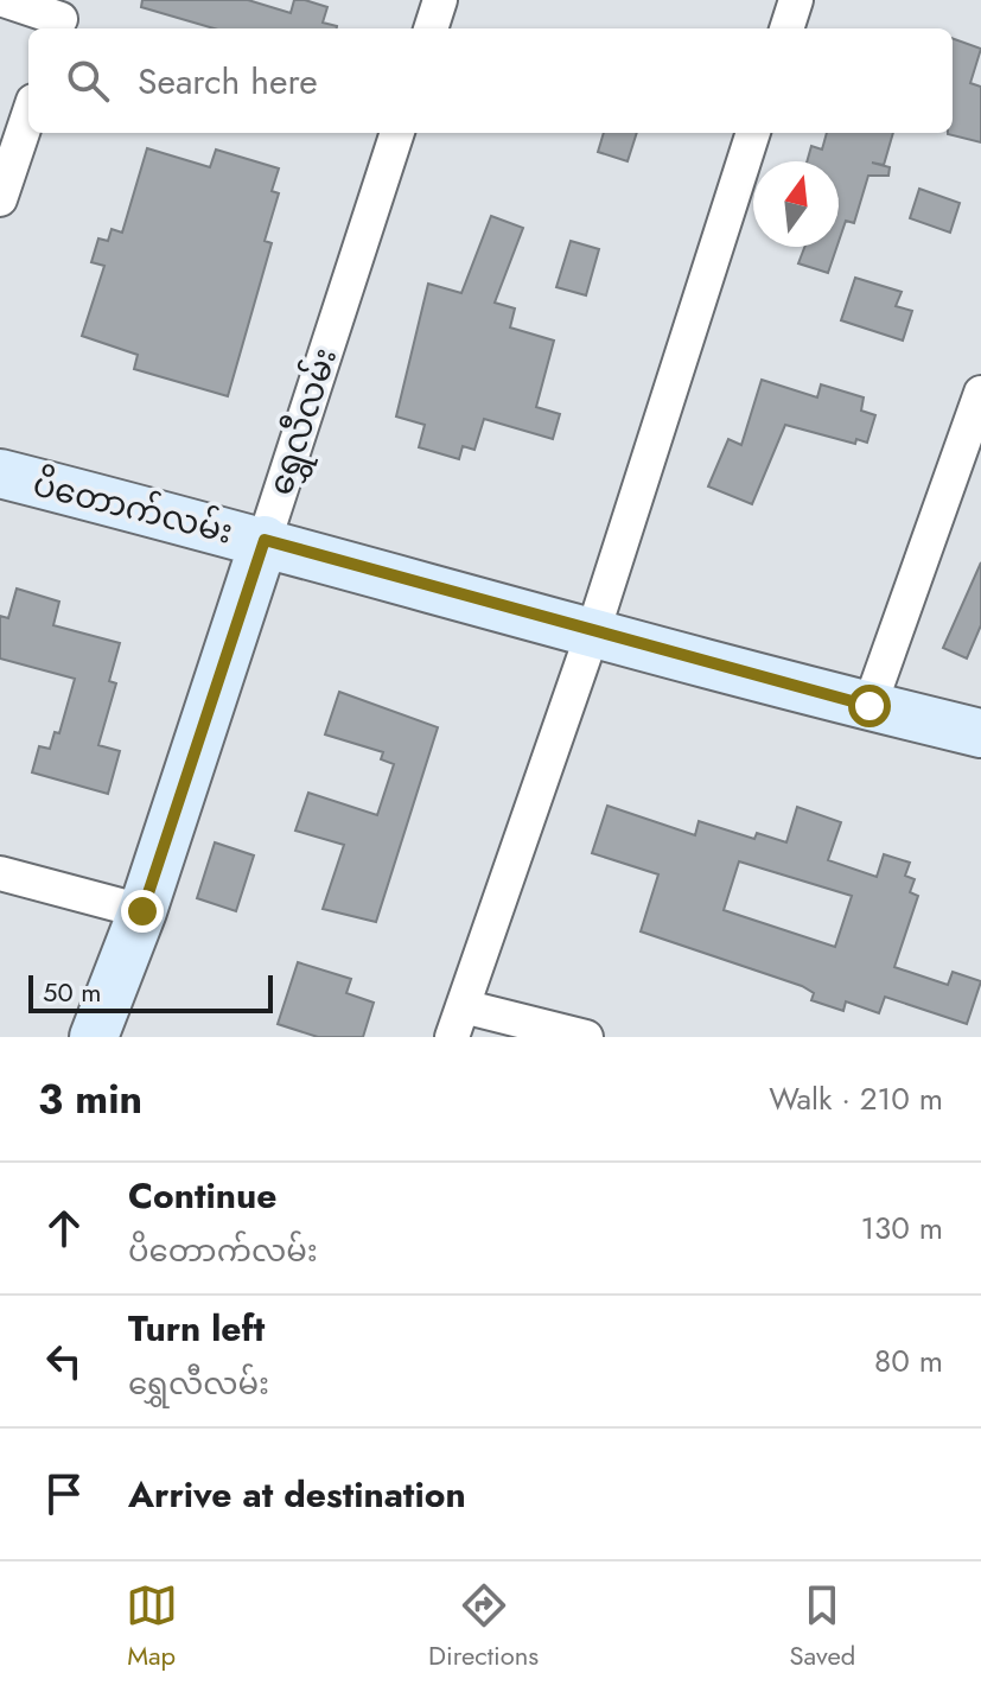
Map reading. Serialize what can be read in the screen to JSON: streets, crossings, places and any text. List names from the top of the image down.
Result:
{
  "streets": {
    "street": ["ရွှေလီလမ်း", "ပိတောက်လမ်း"]
  },
  "crossings": [
    ["ရွှေလီလမ်း", "ပိတောက်လမ်း"]
  ],
  "scale_bar": "50 m",
  "north": "top",
  "page": {
    "search": "Search here",
    "scale": "50 m",
    "heading": ["3 min", "Walk · 210 m"],
    "list": [
      ["Continue", "ပိတောက်လမ်း", "130 m"],
      ["Turn left", "ရွှေလီလမ်း", "80 m"],
      "Arrive at destination"
    ],
    "nav": ["Map", "Directions", "Saved"]
  }
}
